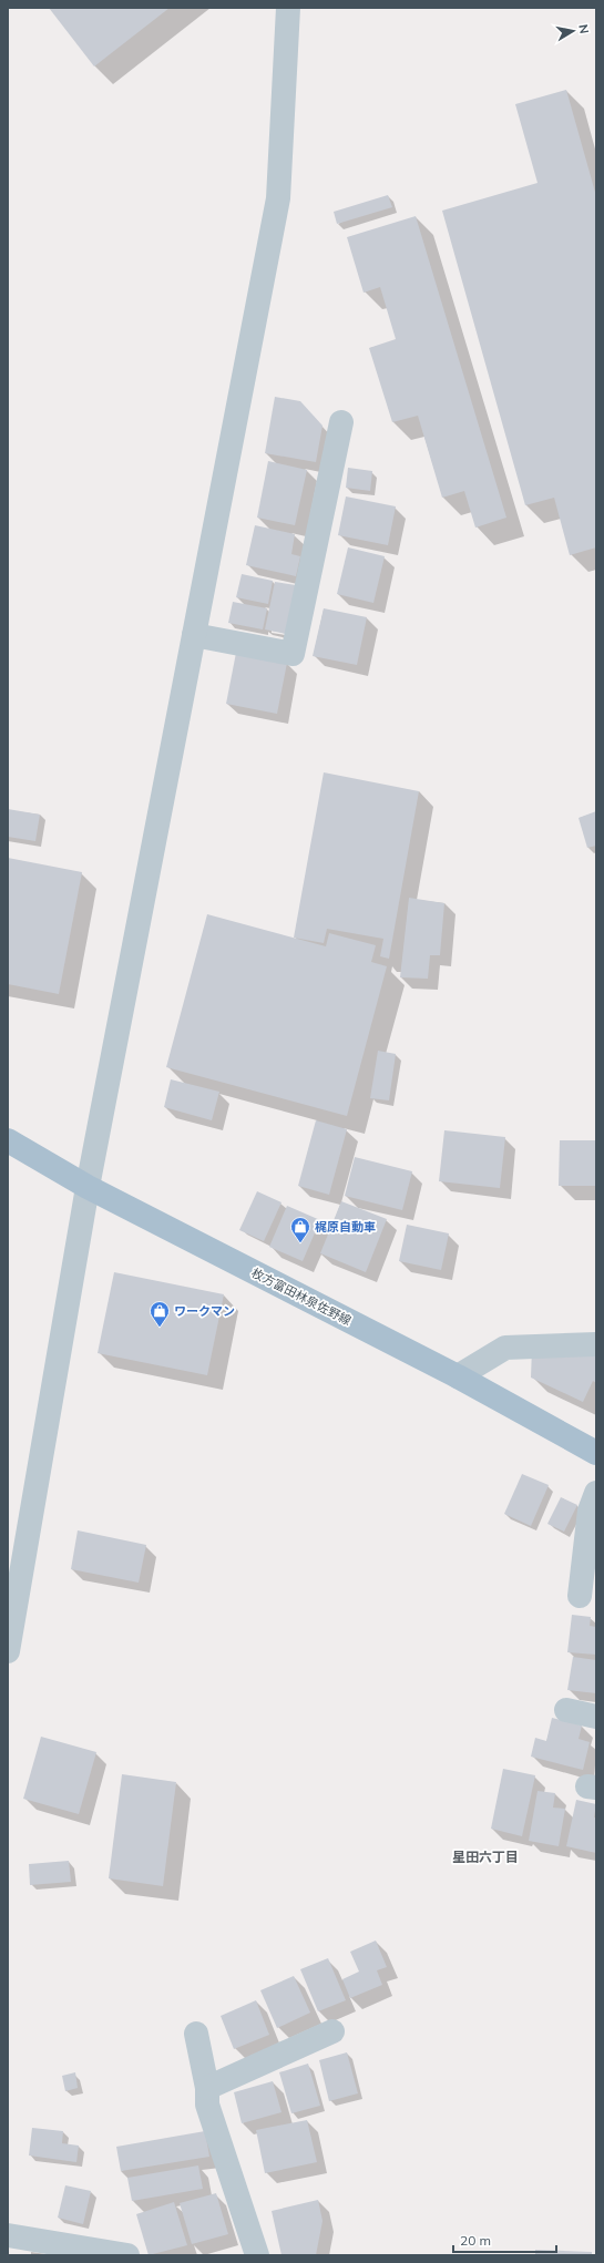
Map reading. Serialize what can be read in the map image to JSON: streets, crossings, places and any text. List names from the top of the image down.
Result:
{
  "streets": {
    "main road": ["枚方富田林泉佐野線"]
  },
  "districts": ["星田六丁目"],
  "places": {
    "shop": ["梶原自動車", "ワークマン"]
  },
  "scale_bar": "20 m",
  "north": "right"
}
